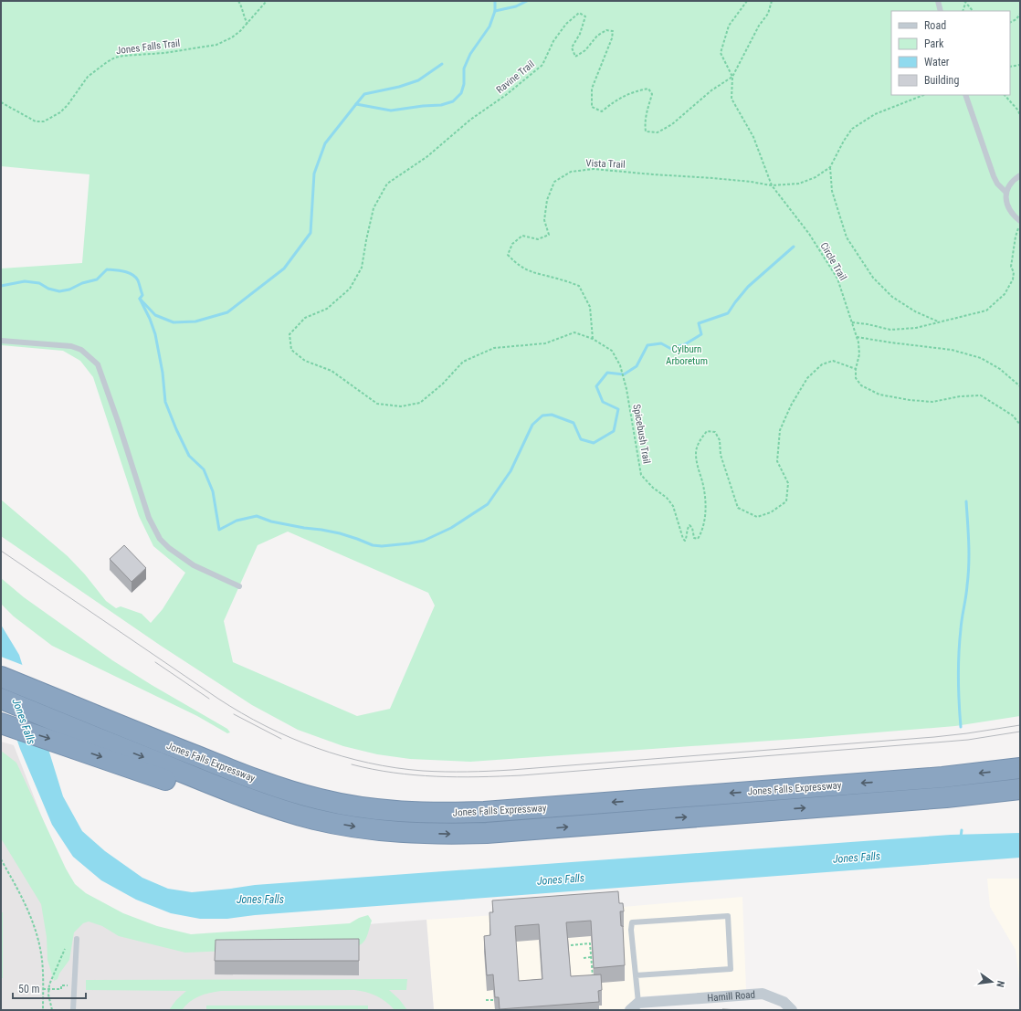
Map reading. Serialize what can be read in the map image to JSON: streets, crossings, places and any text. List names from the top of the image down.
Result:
{
  "streets": {
    "highway": ["Jones Falls Expressway"],
    "street": ["Hamill Road"],
    "path": [
      "Jones Falls Trail",
      "Ravine Trail",
      "Vista Trail",
      "Circle Trail",
      "Spicebush Trail"
    ]
  },
  "crossings": [
    ["Ravine Trail", "Circle Trail"],
    ["Ravine Trail", "Spicebush Trail"],
    ["Vista Trail", "Circle Trail"],
    ["Vista Trail", "Spicebush Trail"],
    ["Circle Trail", "Spicebush Trail"]
  ],
  "water": ["Jones Falls"],
  "parks": ["Cylburn Arboretum"],
  "legend": [
    "Road",
    "Park",
    "Water",
    "Building"
  ],
  "scale_bar": "50 m",
  "north": "right"
}
